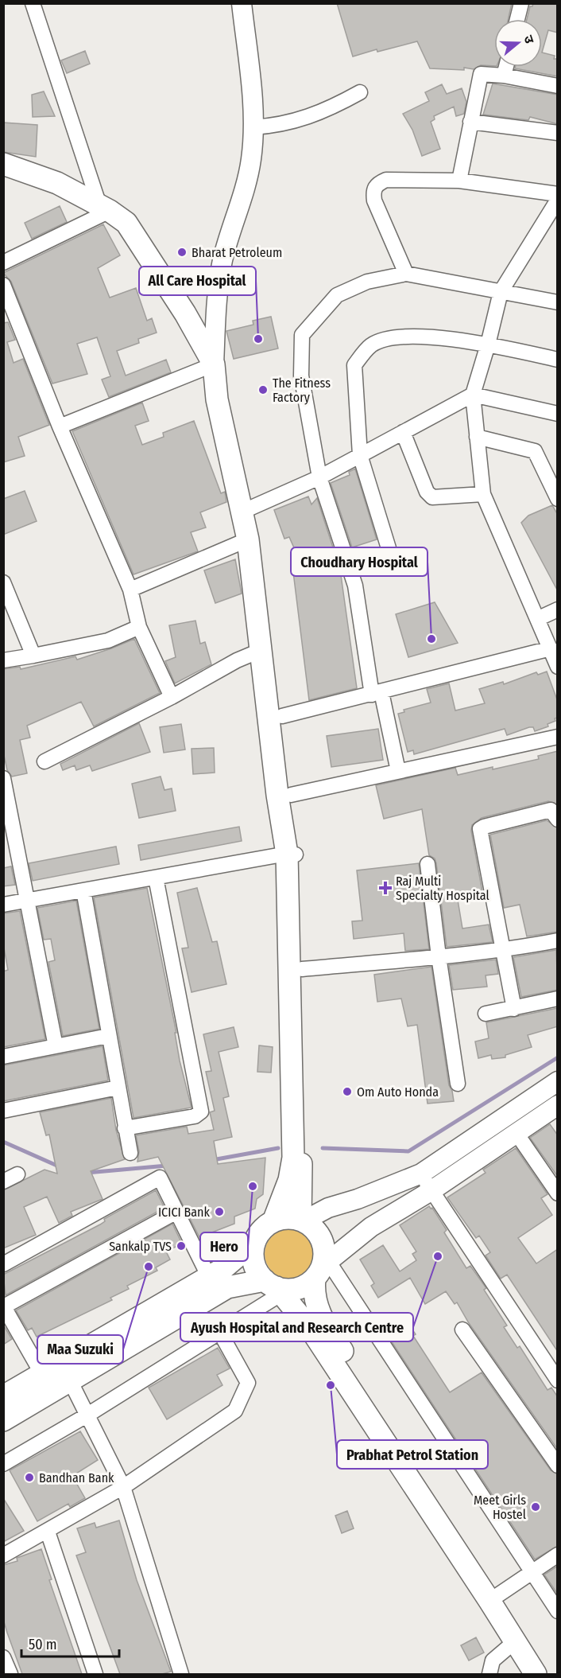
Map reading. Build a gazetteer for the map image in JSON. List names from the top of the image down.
{
  "places": {
    "other": [
      "Bharat Petroleum",
      "All Care Hospital",
      "The Fitness Factory",
      "Choudhary Hospital",
      "Om Auto Honda",
      "Hero",
      "ICICI Bank",
      "Sankalp TVS",
      "Ayush Hospital and Research Centre",
      "Maa Suzuki",
      "Prabhat Petrol Station",
      "Bandhan Bank",
      "Meet Girls Hostel"
    ],
    "health": ["Raj Multi Specialty Hospital"]
  },
  "scale_bar": "50 m",
  "north": "right"
}
